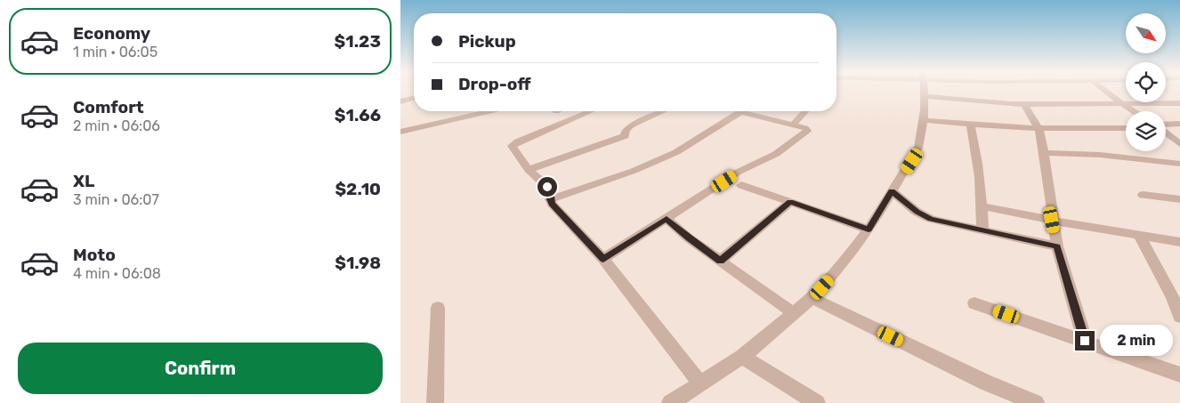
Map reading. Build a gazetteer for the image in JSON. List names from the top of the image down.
{
  "north": "bottom right",
  "page": {
    "list": [
      {
        "name": "Economy",
        "note": "1 min · 06:05",
        "value": "$1.23"
      },
      {
        "name": "Comfort",
        "note": "2 min · 06:06",
        "value": "$1.66"
      },
      {
        "name": "XL",
        "note": "3 min · 06:07",
        "value": "$2.10"
      },
      {
        "name": "Moto",
        "note": "4 min · 06:08",
        "value": "$1.98"
      }
    ],
    "banner": ["Pickup", "Drop-off"],
    "bubble": "2 min",
    "buttons": "Confirm"
  }
}
